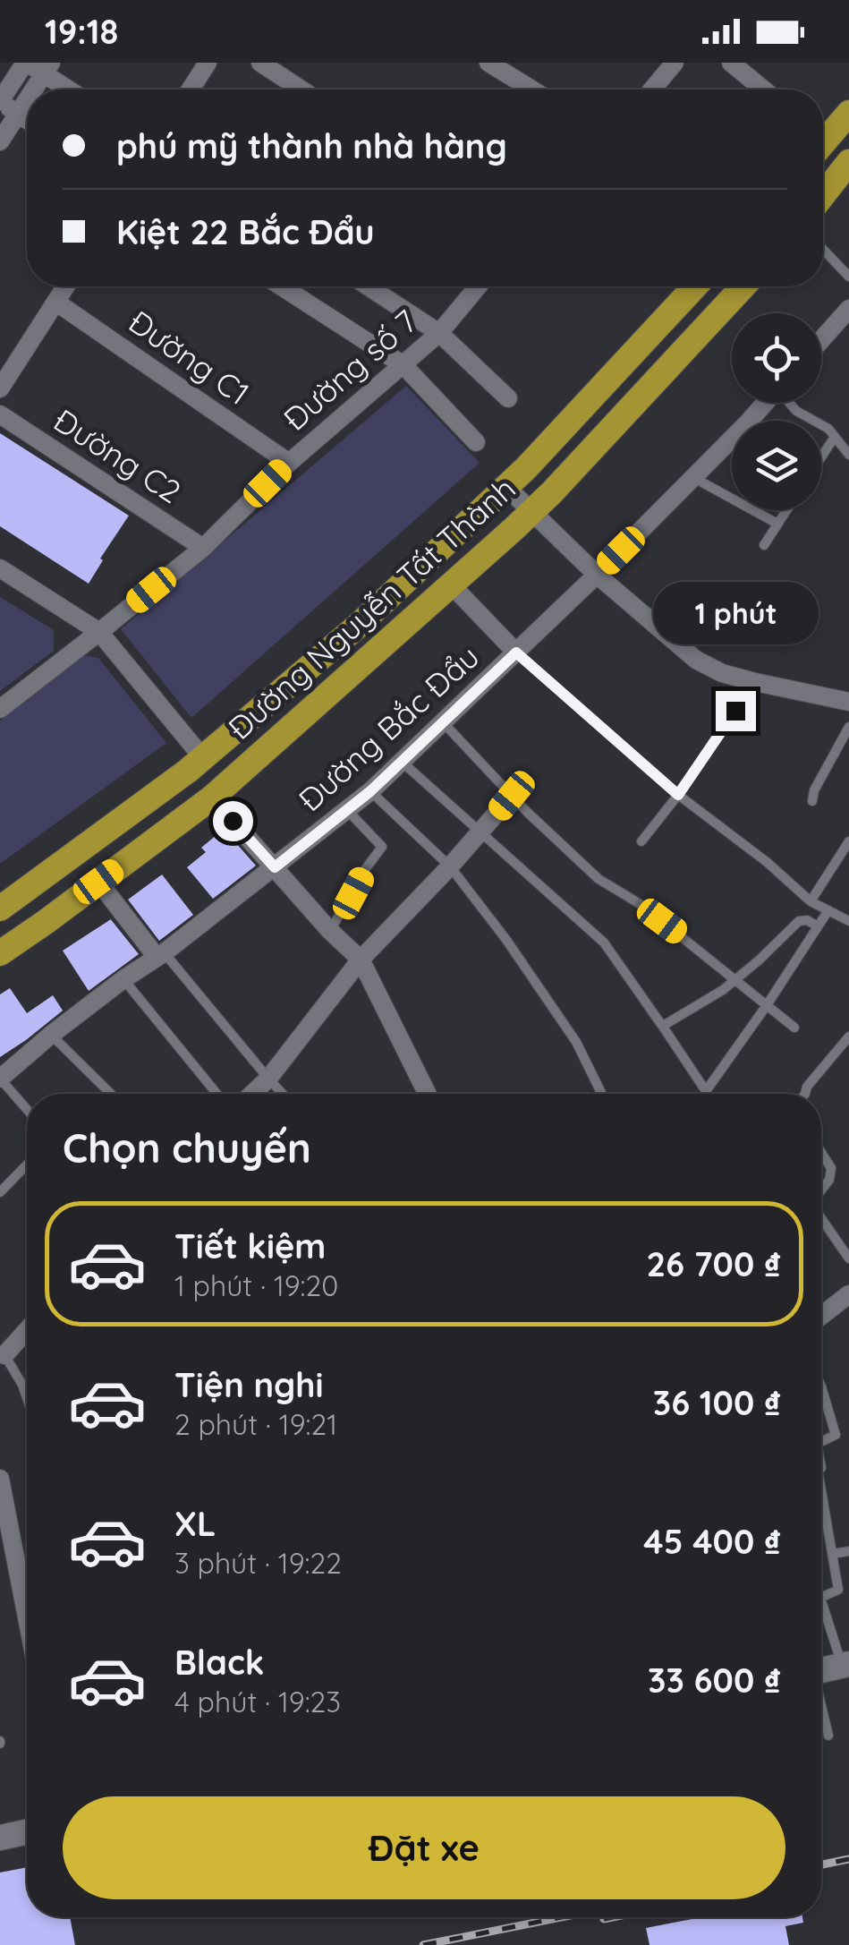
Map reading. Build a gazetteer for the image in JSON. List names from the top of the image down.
{
  "streets": {
    "main road": ["Đường Nguyễn Tất Thành"],
    "street": [
      "Đường C1",
      "Đường số 7",
      "Đường C2",
      "Đường Bắc Đẩu"
    ]
  },
  "crossings": [
    ["Đường C1", "Đường số 7"],
    ["Đường số 7", "Đường C2"]
  ],
  "page": {
    "status": "19:18",
    "banner": ["phú mỹ thành nhà hàng", "Kiệt 22 Bắc Đẩu"],
    "bubble": "1 phút",
    "heading": "Chọn chuyến",
    "list": [
      {
        "name": "Tiết kiệm",
        "note": "1 phút · 19:20",
        "value": "26 700 ₫"
      },
      {
        "name": "Tiện nghi",
        "note": "2 phút · 19:21",
        "value": "36 100 ₫"
      },
      {
        "name": "XL",
        "note": "3 phút · 19:22",
        "value": "45 400 ₫"
      },
      {
        "name": "Black",
        "note": "4 phút · 19:23",
        "value": "33 600 ₫"
      }
    ],
    "buttons": "Đặt xe"
  }
}
